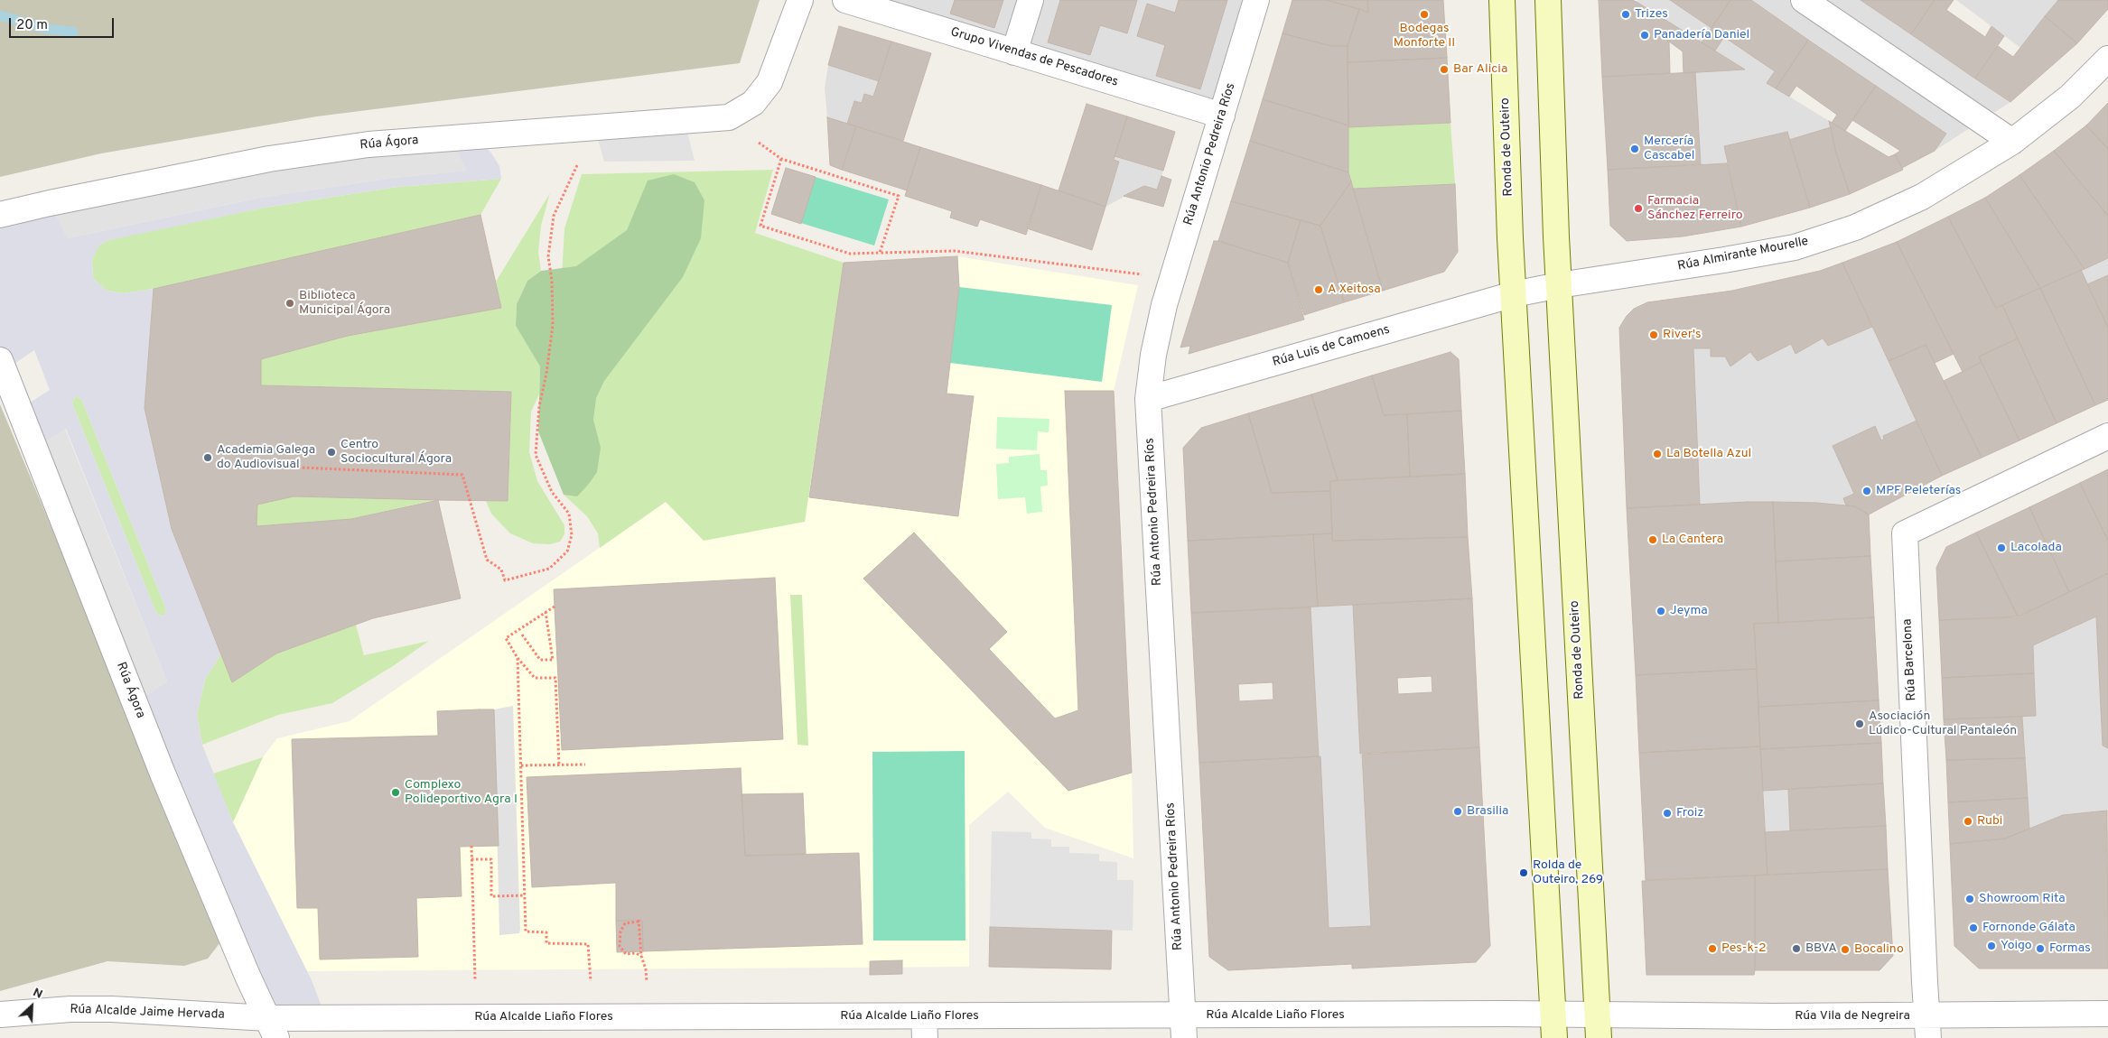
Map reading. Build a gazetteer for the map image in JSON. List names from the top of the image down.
{
  "streets": {
    "main road": ["Ronda de Outeiro"],
    "street": [
      "Grupo Vivendas de Pescadores",
      "Rúa Ágora",
      "Rúa Antonio Pedreira Ríos",
      "Rúa Almirante Mourelle",
      "Rúa Luis de Camoens",
      "Rúa Barcelona",
      "Rúa Alcalde Jaime Hervada",
      "Rúa Alcalde Liaño Flores",
      "Rúa Vila de Negreira"
    ]
  },
  "crossings": [
    ["Grupo Vivendas de Pescadores", "Rúa Antonio Pedreira Ríos"],
    ["Rúa Ágora", "Rúa Alcalde Jaime Hervada"],
    ["Rúa Ágora", "Rúa Alcalde Liaño Flores"],
    ["Ronda de Outeiro", "Rúa Almirante Mourelle"],
    ["Ronda de Outeiro", "Rúa Luis de Camoens"],
    ["Ronda de Outeiro", "Rúa Alcalde Liaño Flores"],
    ["Ronda de Outeiro", "Rúa Vila de Negreira"],
    ["Rúa Antonio Pedreira Ríos", "Rúa Luis de Camoens"],
    ["Rúa Antonio Pedreira Ríos", "Rúa Alcalde Liaño Flores"],
    ["Rúa Barcelona", "Rúa Vila de Negreira"],
    ["Rúa Alcalde Jaime Hervada", "Rúa Alcalde Liaño Flores"]
  ],
  "places": [
    "Bodegas Monforte II",
    "Trizes",
    "Panadería Daniel",
    "Bar Alicia",
    "Mercería Cascabel",
    "Farmacia Sánchez Ferreiro",
    "A Xeitosa",
    "Biblioteca Municipal Ágora",
    "River's",
    "Centro Sociocultural Ágora",
    "La Botella Azul",
    "Academia Galega do Audiovisual",
    "MPF Peleterías",
    "La Cantera",
    "Lacolada",
    "Jeyma",
    "Asociación Lúdico-Cultural Pantaleón",
    "Complexo Polideportivo Agra I",
    "Brasilia",
    "Froiz",
    "Rubi",
    "Rolda de Outeiro, 269",
    "Showroom Rita",
    "Fornonde Gálata",
    "Yoigo",
    "Pes-k-2",
    "BBVA",
    "Formas",
    "Bocalino"
  ],
  "scale_bar": "20 m",
  "north": "top right"
}
